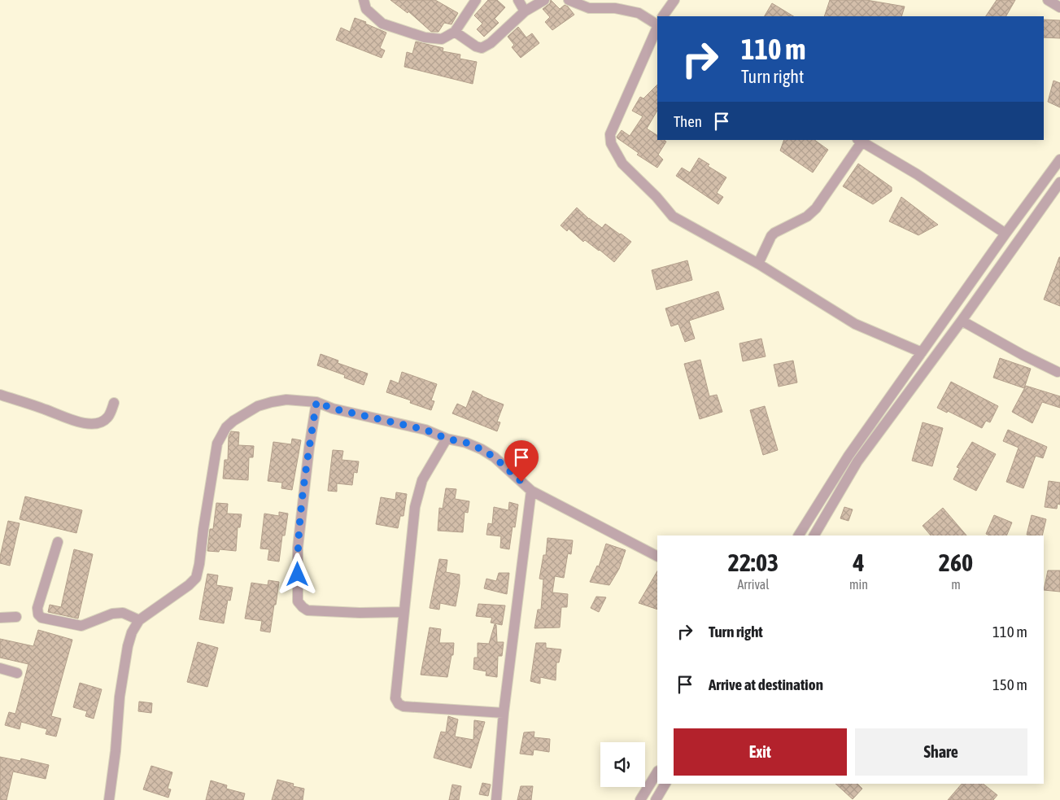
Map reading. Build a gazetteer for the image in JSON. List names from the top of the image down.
{
  "page": {
    "turn": ["110 m", "Turn right"],
    "then": "Then",
    "eta": [
      "22:03",
      "Arrival",
      "4",
      "min",
      "260",
      "m"
    ],
    "list": [
      {
        "name": "Turn right",
        "value": "110 m"
      },
      {
        "name": "Arrive at destination",
        "value": "150 m"
      }
    ],
    "buttons": ["Exit", "Share"]
  }
}
